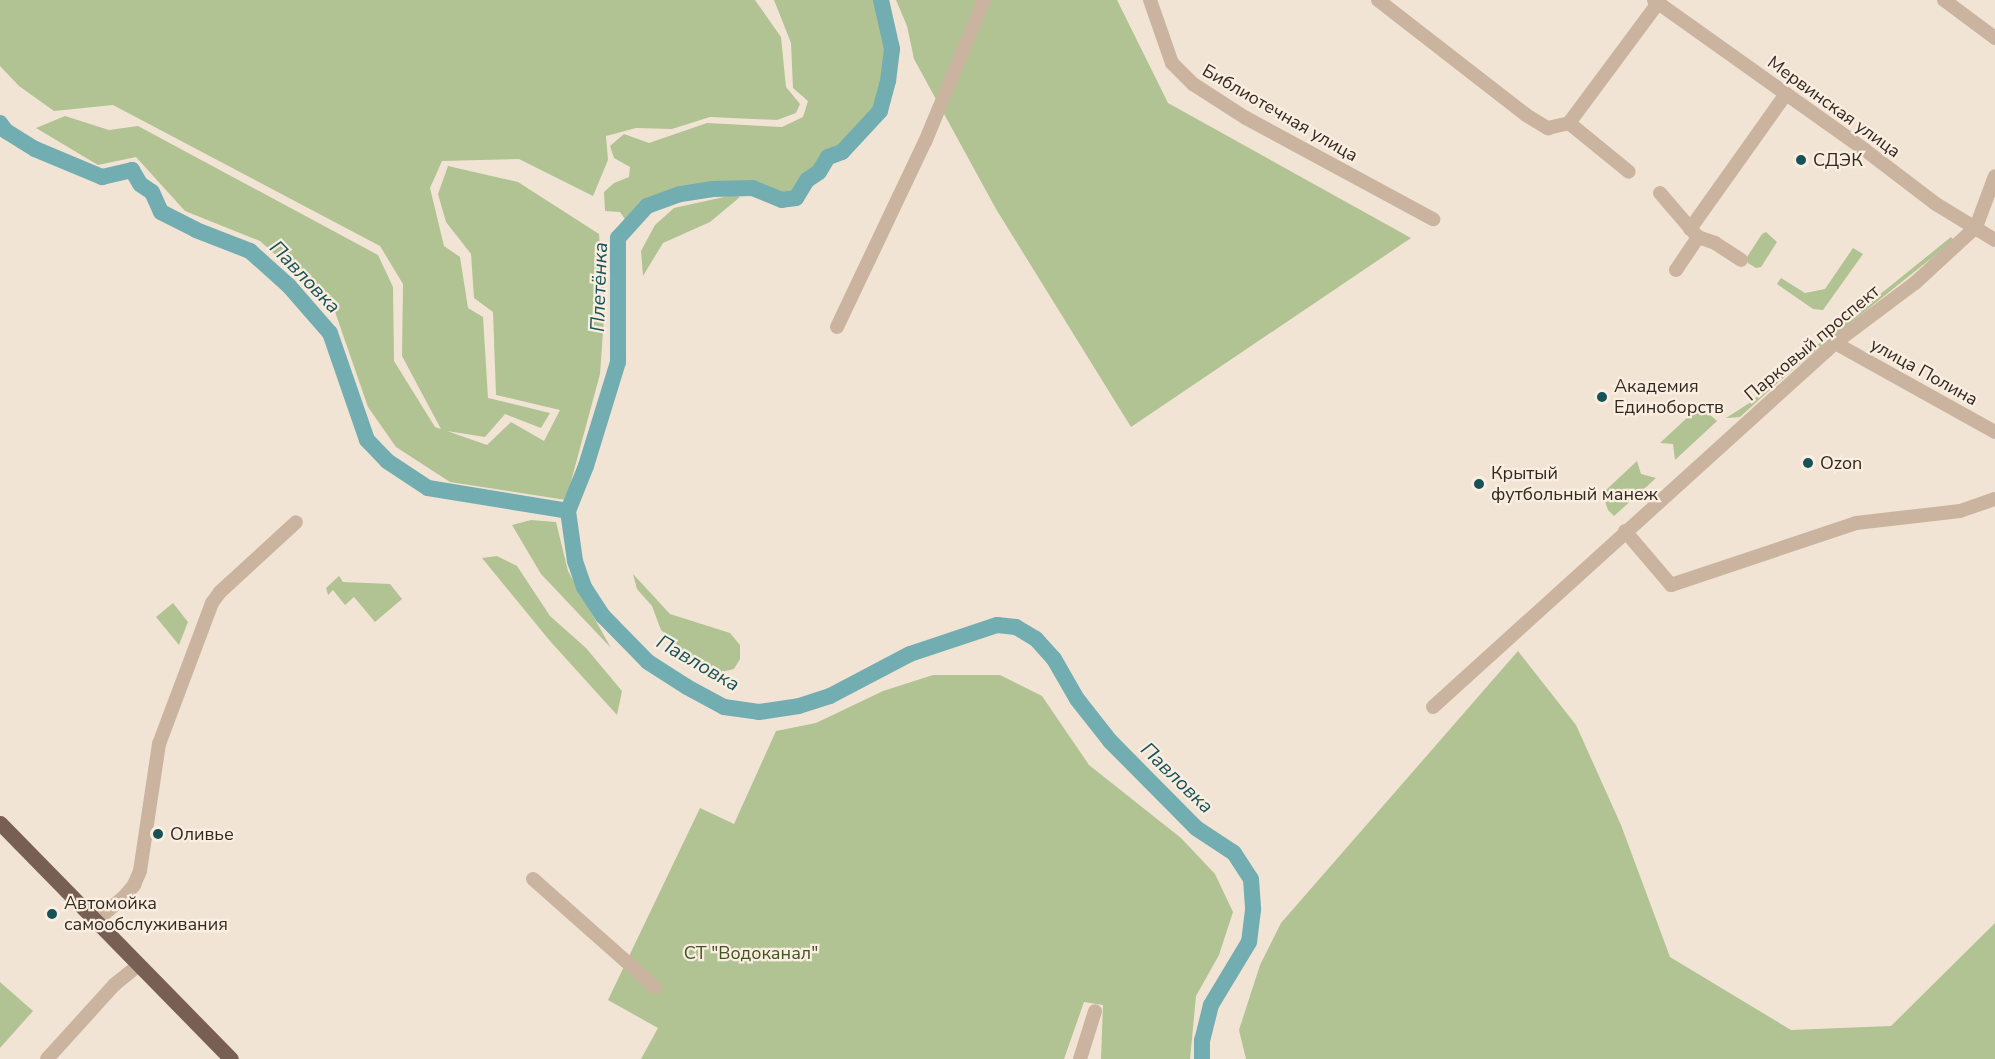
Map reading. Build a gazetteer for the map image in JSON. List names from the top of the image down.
{
  "streets": {
    "street": [
      "Мервинская улица",
      "Библиотечная улица",
      "Парковый проспект",
      "улица Полина"
    ]
  },
  "crossings": [
    ["Мервинская улица", "Парковый проспект"],
    ["Парковый проспект", "улица Полина"]
  ],
  "water": ["Павловка", "Плетёнка"],
  "parks": ["СТ \"Водоканал\""],
  "places": [
    "СДЭК",
    "Академия Единоборств",
    "Ozon",
    "Крытый футбольный манеж",
    "Оливье",
    "Автомойка самообслуживания"
  ]
}
